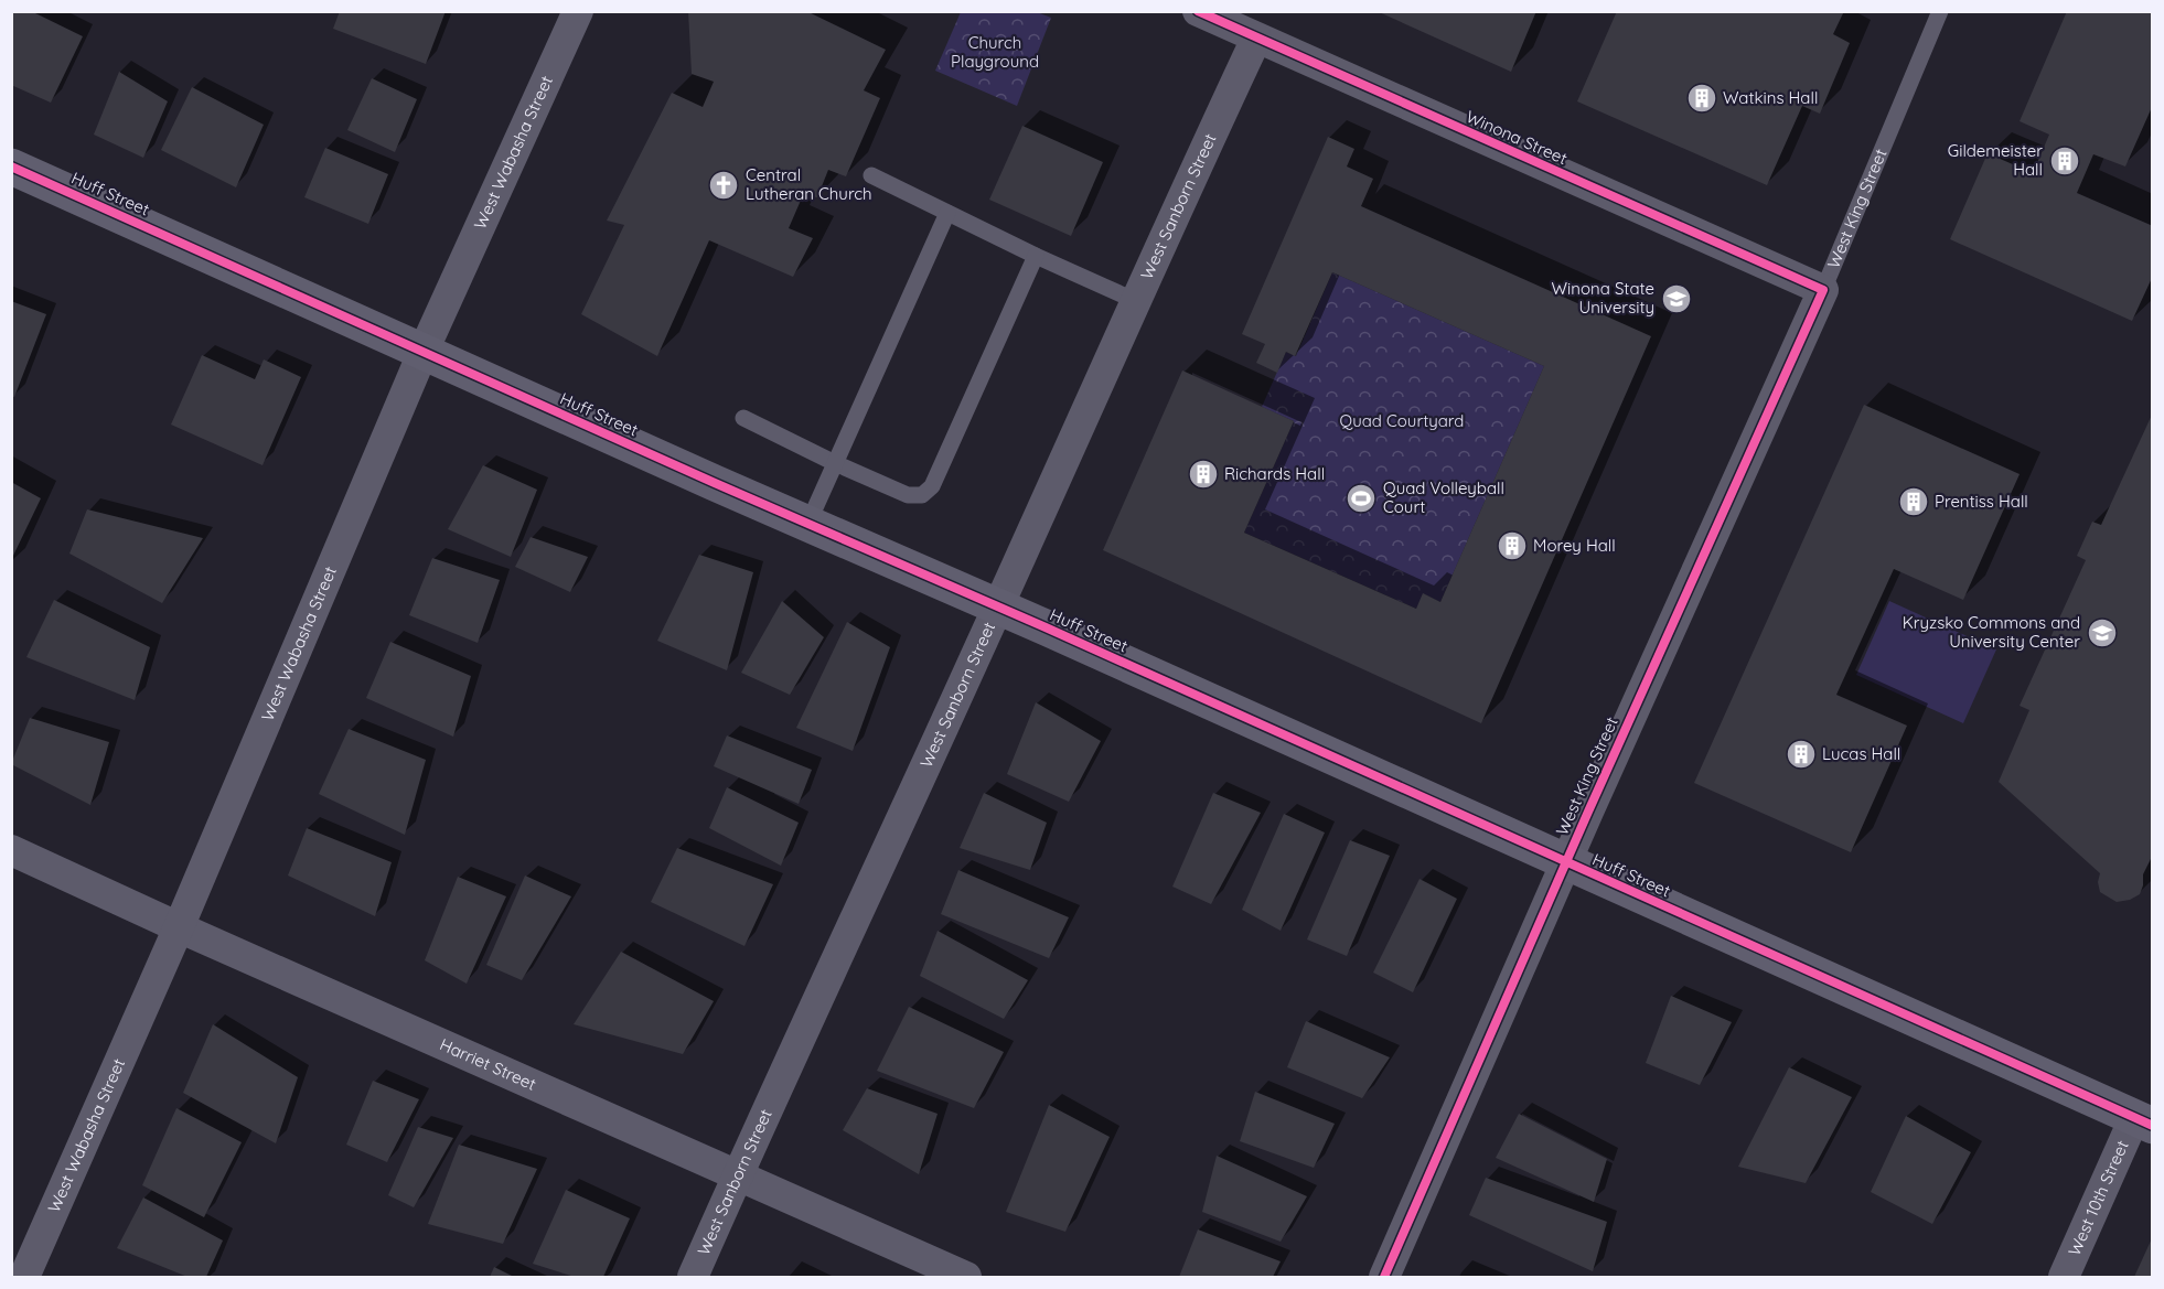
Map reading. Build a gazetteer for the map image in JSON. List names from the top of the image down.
{
  "streets": {
    "main road": ["Huff Street"],
    "street": [
      "Winona Street",
      "West Wabasha Street",
      "West Sanborn Street",
      "West King Street",
      "Harriet Street",
      "West 10th Street"
    ]
  },
  "crossings": [
    ["Winona Street", "West Sanborn Street"],
    ["Winona Street", "West King Street"],
    ["West Wabasha Street", "Huff Street"],
    ["West Wabasha Street", "Harriet Street"],
    ["Huff Street", "West Sanborn Street"],
    ["Huff Street", "West King Street"],
    ["Huff Street", "West 10th Street"],
    ["West Sanborn Street", "Harriet Street"]
  ],
  "parks": ["Church Playground", "Quad Courtyard"],
  "places": {
    "building": [
      "Watkins Hall",
      "Gildemeister Hall",
      "Richards Hall",
      "Prentiss Hall",
      "Morey Hall",
      "Lucas Hall"
    ],
    "church": ["Central Lutheran Church"],
    "school or university": ["Winona State University", "Kryzsko Commons and University Center"],
    "sports": ["Quad Volleyball Court"]
  }
}
